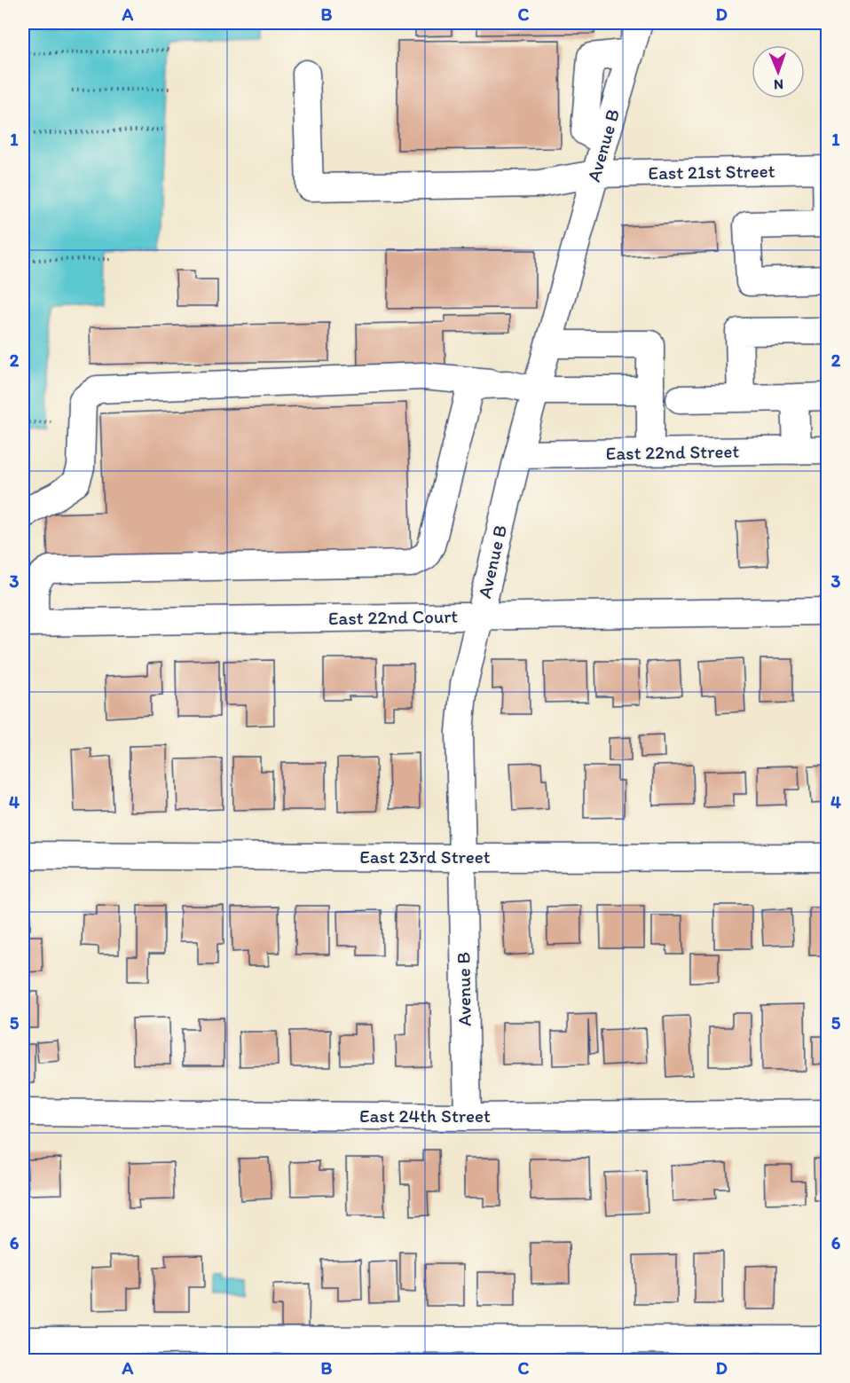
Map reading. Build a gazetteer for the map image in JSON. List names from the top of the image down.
{
  "streets": {
    "street": [
      "Avenue B",
      "East 21st Street",
      "East 22nd Street",
      "East 22nd Court",
      "East 23rd Street",
      "East 24th Street"
    ]
  },
  "crossings": [
    ["Avenue B", "East 21st Street"],
    ["Avenue B", "East 22nd Street"],
    ["Avenue B", "East 22nd Court"],
    ["Avenue B", "East 23rd Street"],
    ["Avenue B", "East 24th Street"]
  ],
  "north": "bottom",
  "grid": {
    "columns": [
      "A",
      "B",
      "C",
      "D"
    ],
    "rows": [
      "1",
      "2",
      "3",
      "4",
      "5",
      "6"
    ]
  }
}
